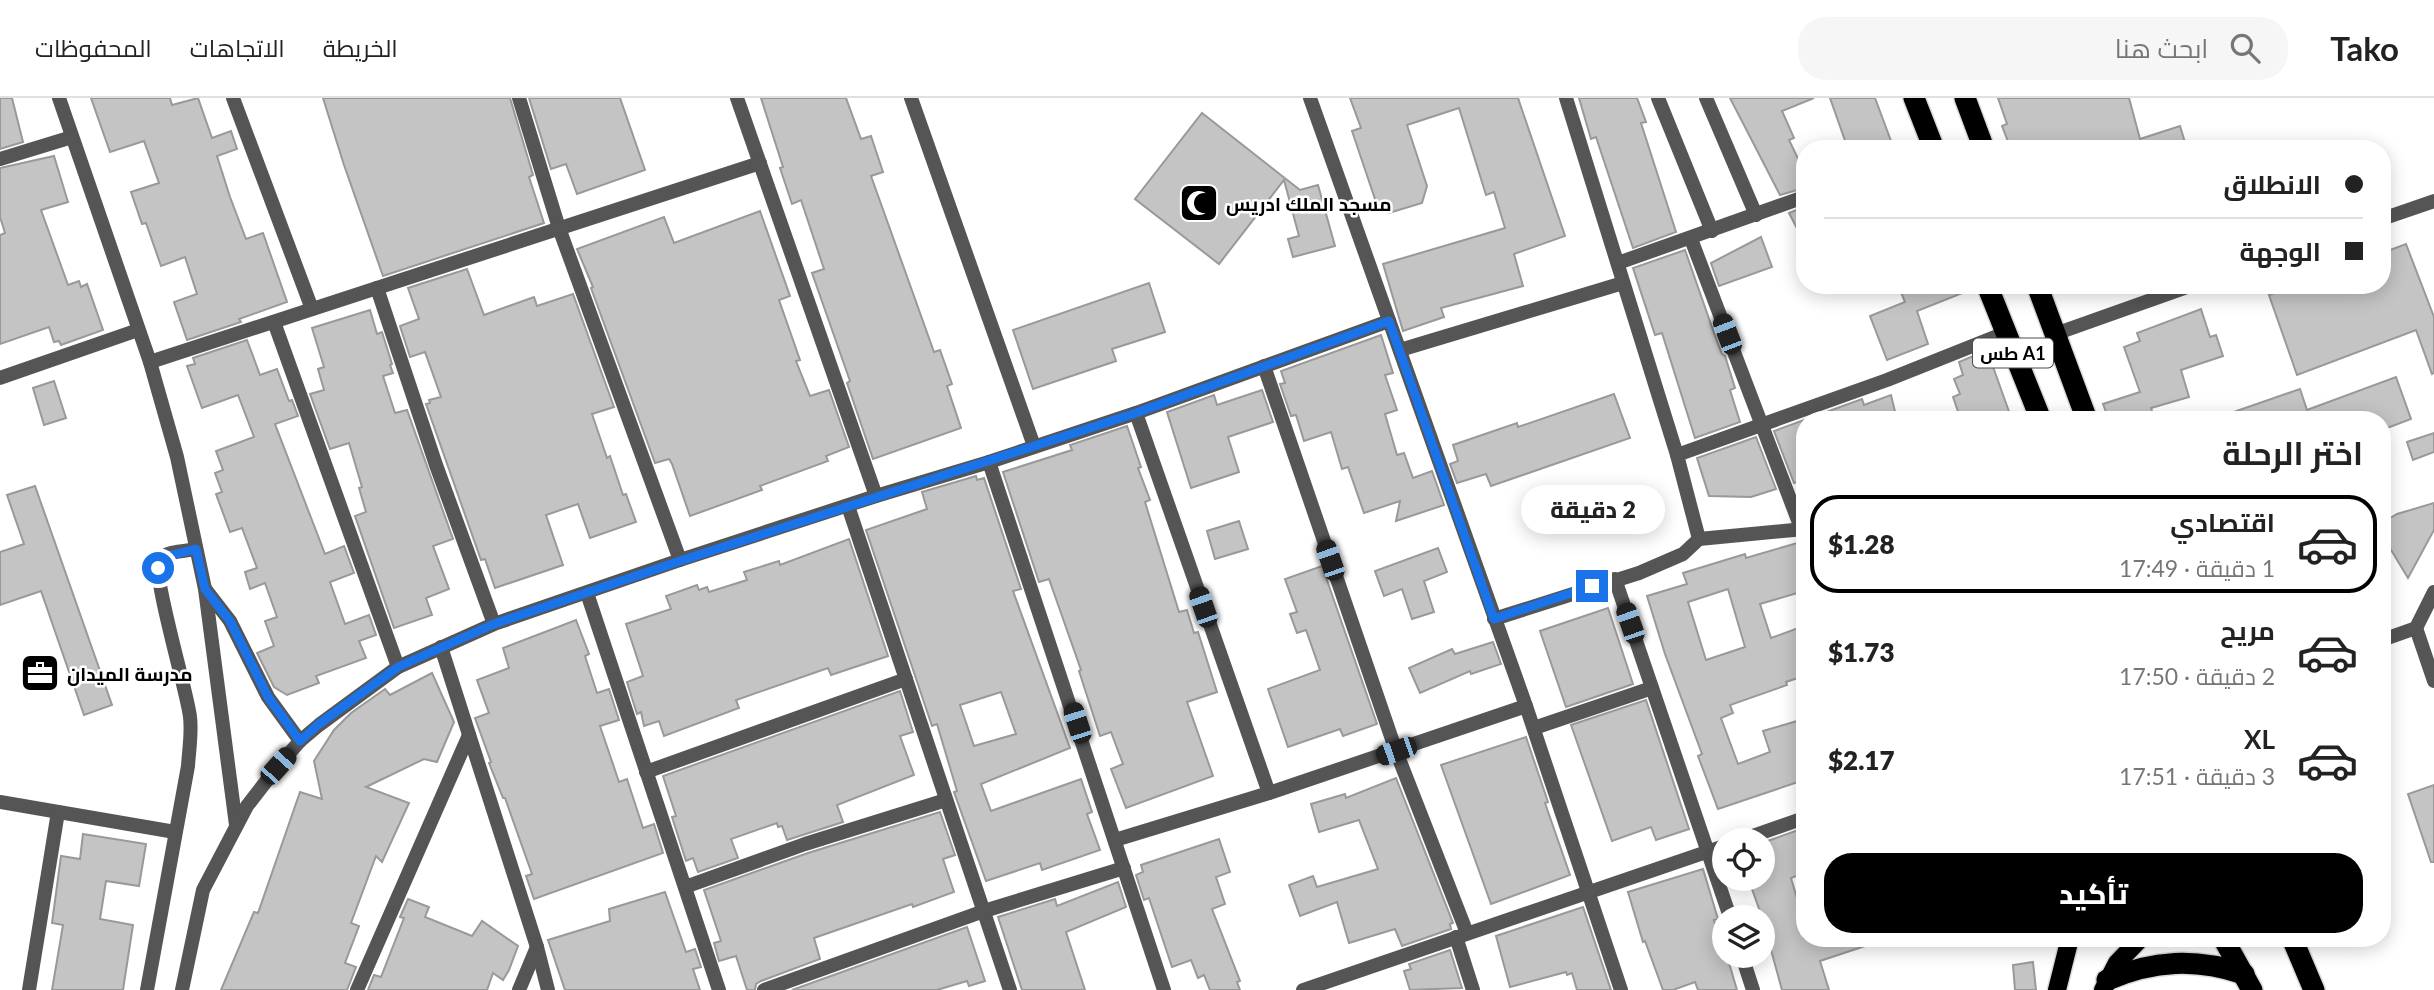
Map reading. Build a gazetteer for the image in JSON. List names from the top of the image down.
{
  "streets": {
    "highway": ["طس A1"]
  },
  "places": {
    "mosque": ["مسجد الملك ادريس"],
    "office": ["مدرسة الميدان"]
  },
  "page": {
    "header": "Tako",
    "search": "ابحث هنا",
    "nav": ["الخريطة", "الاتجاهات", "المحفوظات"],
    "banner": ["الانطلاق", "الوجهة"],
    "heading": "اختر الرحلة",
    "bubble": "2 دقيقة",
    "list": [
      {
        "name": "اقتصادي",
        "note": "1 دقيقة · 17:49",
        "value": "$1.28"
      },
      {
        "name": "مريح",
        "note": "2 دقيقة · 17:50",
        "value": "$1.73"
      },
      {
        "name": "XL",
        "note": "3 دقيقة · 17:51",
        "value": "$2.17"
      }
    ],
    "buttons": "تأكيد"
  }
}
